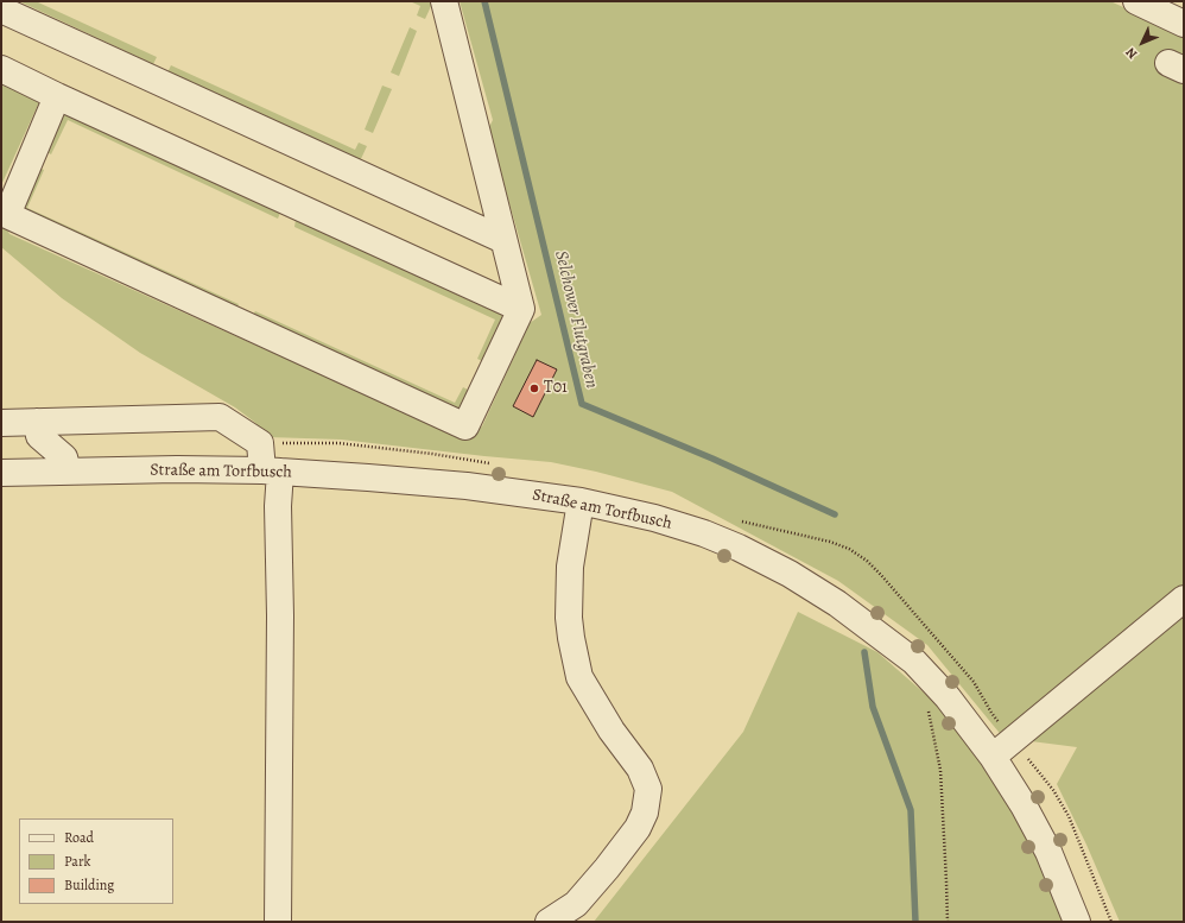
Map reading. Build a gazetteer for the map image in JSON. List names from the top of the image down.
{
  "streets": {
    "street": ["Straße am Torfbusch"]
  },
  "water": ["Selchower Flutgraben"],
  "places": ["T01"],
  "legend": ["Road", "Park", "Building"],
  "north": "bottom left"
}
